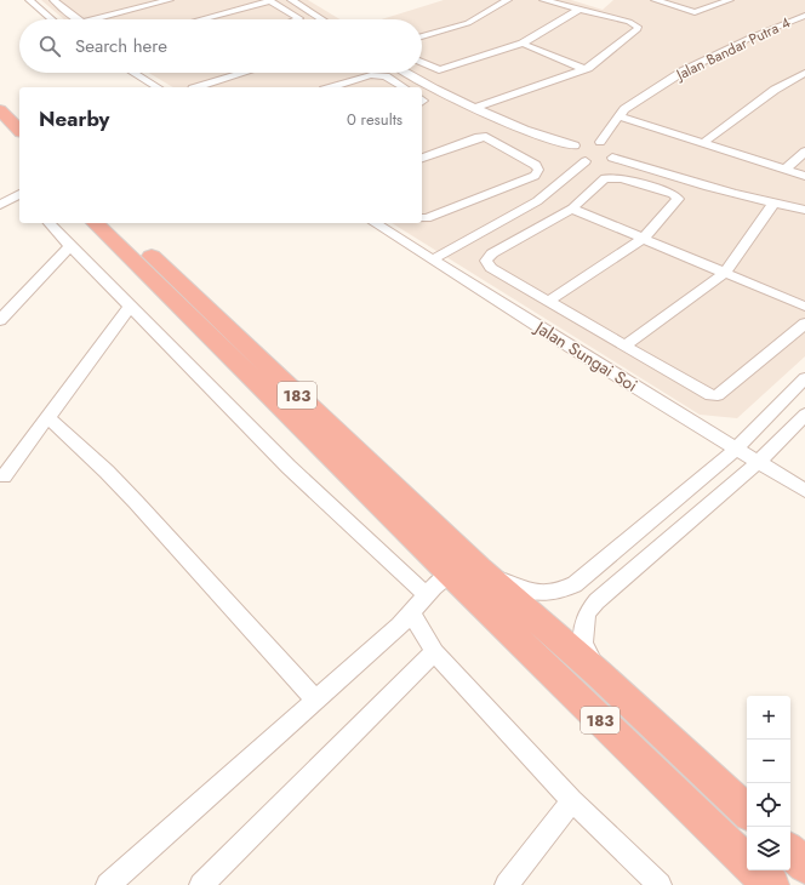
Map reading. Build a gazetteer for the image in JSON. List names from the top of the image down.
{
  "streets": {
    "highway": ["183"],
    "street": ["Jalan Bandar Putra 4", "Jalan Sungai Soi"]
  },
  "page": {
    "search": "Search here",
    "heading": ["Nearby", "0 results"],
    "map_buttons": ["+", "−"]
  }
}
